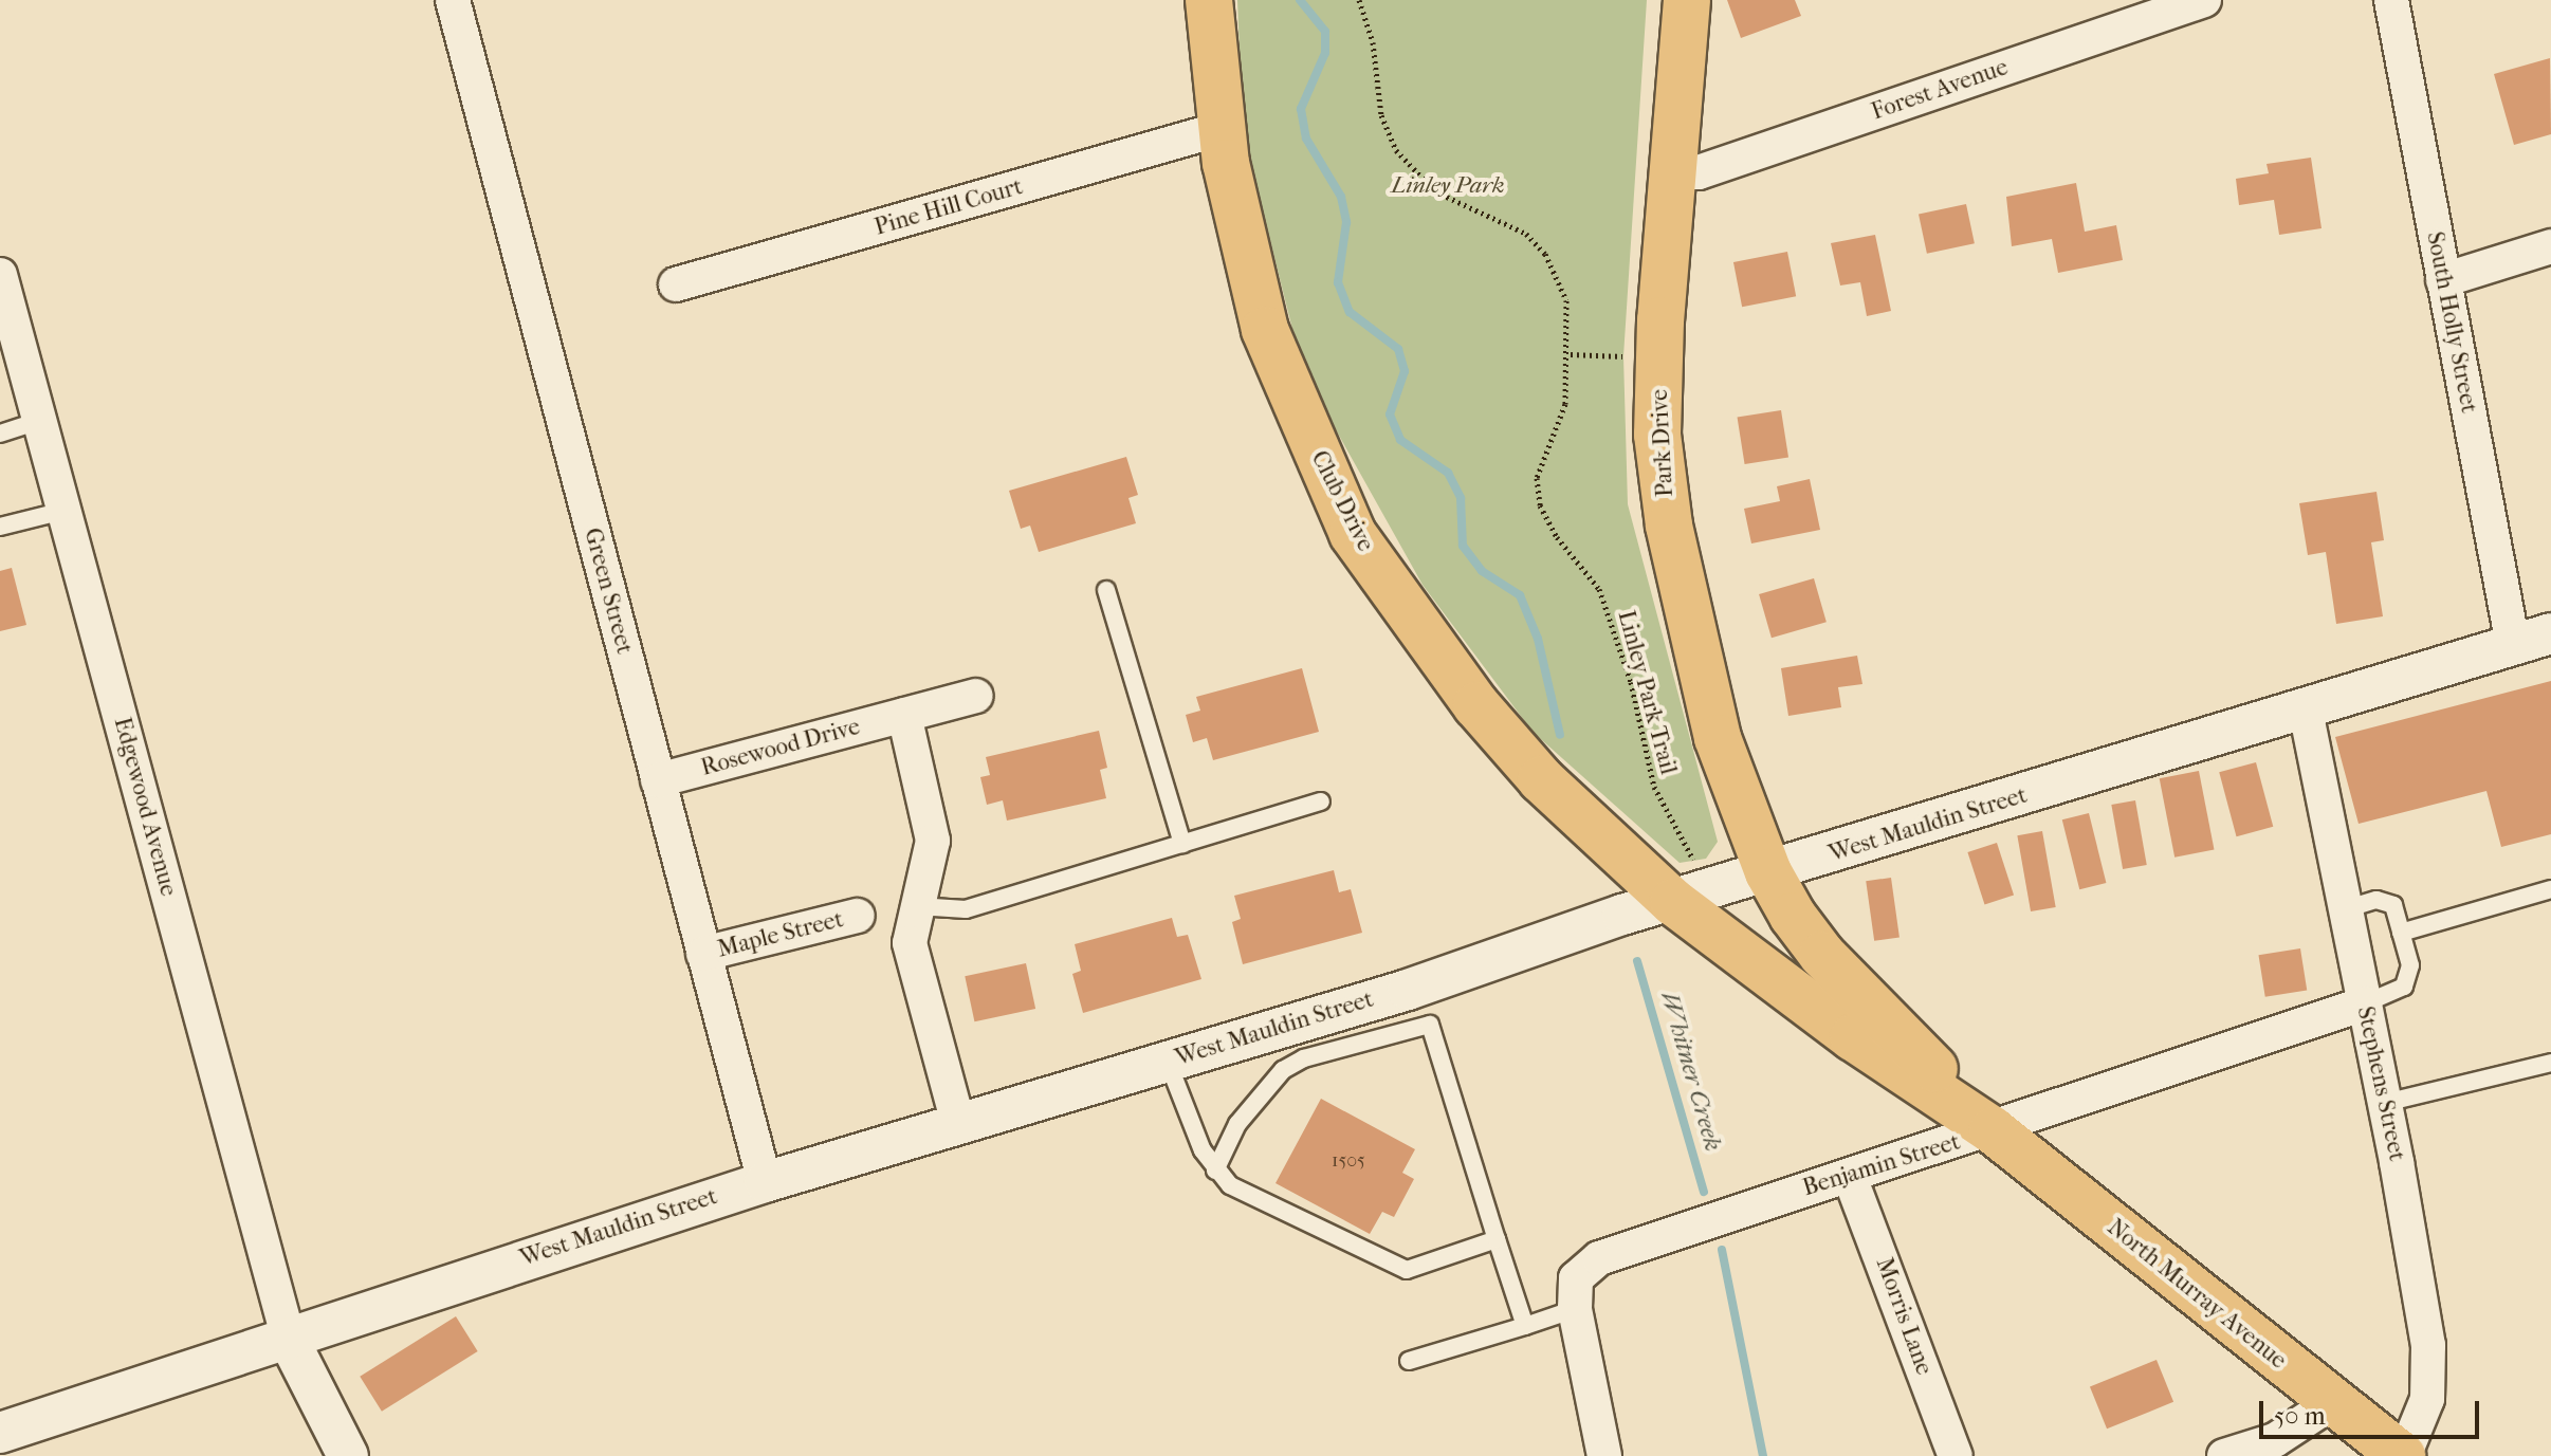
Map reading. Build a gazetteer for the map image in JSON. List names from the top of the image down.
{
  "streets": {
    "main road": ["Park Drive", "Club Drive", "North Murray Avenue"],
    "street": [
      "Forest Avenue",
      "Pine Hill Court",
      "South Holly Street",
      "Green Street",
      "Rosewood Drive",
      "Edgewood Avenue",
      "West Mauldin Street",
      "Maple Street",
      "Stephens Street",
      "Benjamin Street",
      "Morris Lane"
    ],
    "path": ["Linley Park Trail"]
  },
  "crossings": [
    ["Forest Avenue", "Park Drive"],
    ["Pine Hill Court", "Club Drive"],
    ["South Holly Street", "West Mauldin Street"],
    ["Park Drive", "West Mauldin Street"],
    ["Park Drive", "North Murray Avenue"],
    ["Club Drive", "Linley Park Trail"],
    ["Club Drive", "West Mauldin Street"],
    ["Club Drive", "North Murray Avenue"],
    ["Green Street", "Rosewood Drive"],
    ["Green Street", "West Mauldin Street"],
    ["Green Street", "Maple Street"],
    ["Linley Park Trail", "West Mauldin Street"],
    ["Linley Park Trail", "North Murray Avenue"],
    ["Edgewood Avenue", "West Mauldin Street"],
    ["West Mauldin Street", "Stephens Street"],
    ["West Mauldin Street", "North Murray Avenue"],
    ["Stephens Street", "Benjamin Street"],
    ["Stephens Street", "North Murray Avenue"],
    ["Benjamin Street", "North Murray Avenue"],
    ["Benjamin Street", "Morris Lane"]
  ],
  "water": ["Whitner Creek"],
  "parks": ["Linley Park"],
  "house_numbers": ["1505"],
  "scale_bar": "50 m"
}
